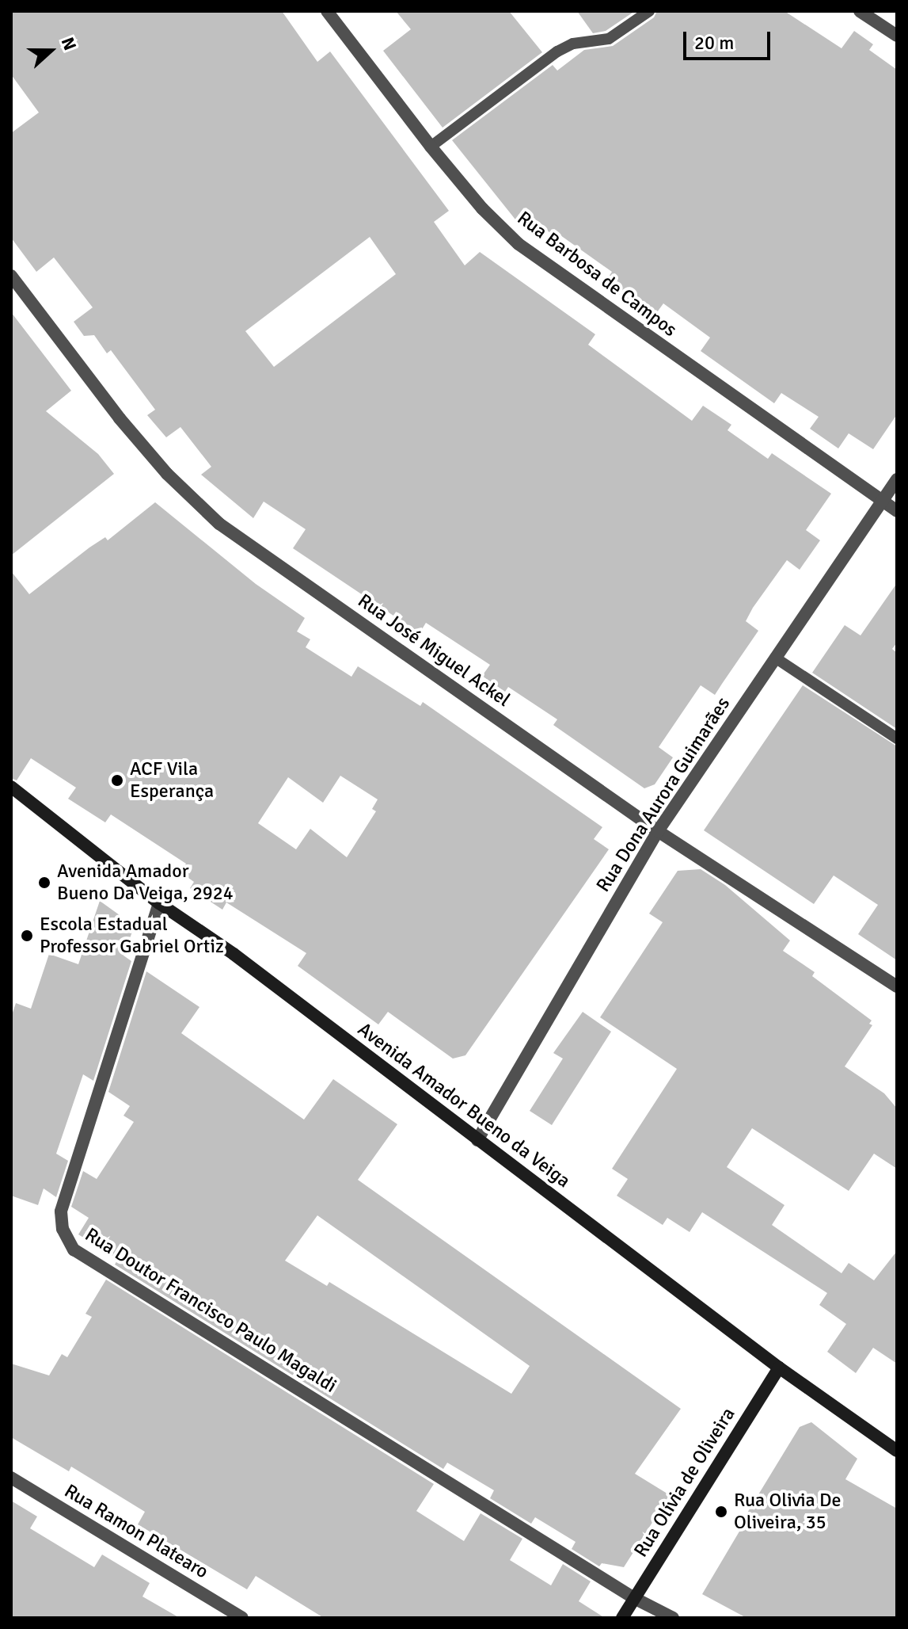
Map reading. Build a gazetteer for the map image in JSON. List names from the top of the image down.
{
  "streets": {
    "main road": ["Avenida Amador Bueno da Veiga", "Rua Olívia de Oliveira"],
    "street": [
      "Rua Barbosa de Campos",
      "Rua José Miguel Ackel",
      "Rua Dona Aurora Guimarães",
      "Rua Doutor Francisco Paulo Magaldi",
      "Rua Ramon Platearo"
    ]
  },
  "crossings": [
    ["Rua Barbosa de Campos", "Rua Dona Aurora Guimarães"],
    ["Rua José Miguel Ackel", "Rua Dona Aurora Guimarães"],
    ["Rua Dona Aurora Guimarães", "Avenida Amador Bueno da Veiga"],
    ["Avenida Amador Bueno da Veiga", "Rua Doutor Francisco Paulo Magaldi"],
    ["Avenida Amador Bueno da Veiga", "Rua Olívia de Oliveira"],
    ["Rua Doutor Francisco Paulo Magaldi", "Rua Olívia de Oliveira"]
  ],
  "places": [
    "ACF Vila Esperança",
    "Avenida Amador Bueno Da Veiga, 2924",
    "Escola Estadual Professor Gabriel Ortiz",
    "Rua Olivia De Oliveira, 35"
  ],
  "scale_bar": "20 m",
  "north": "right"
}
